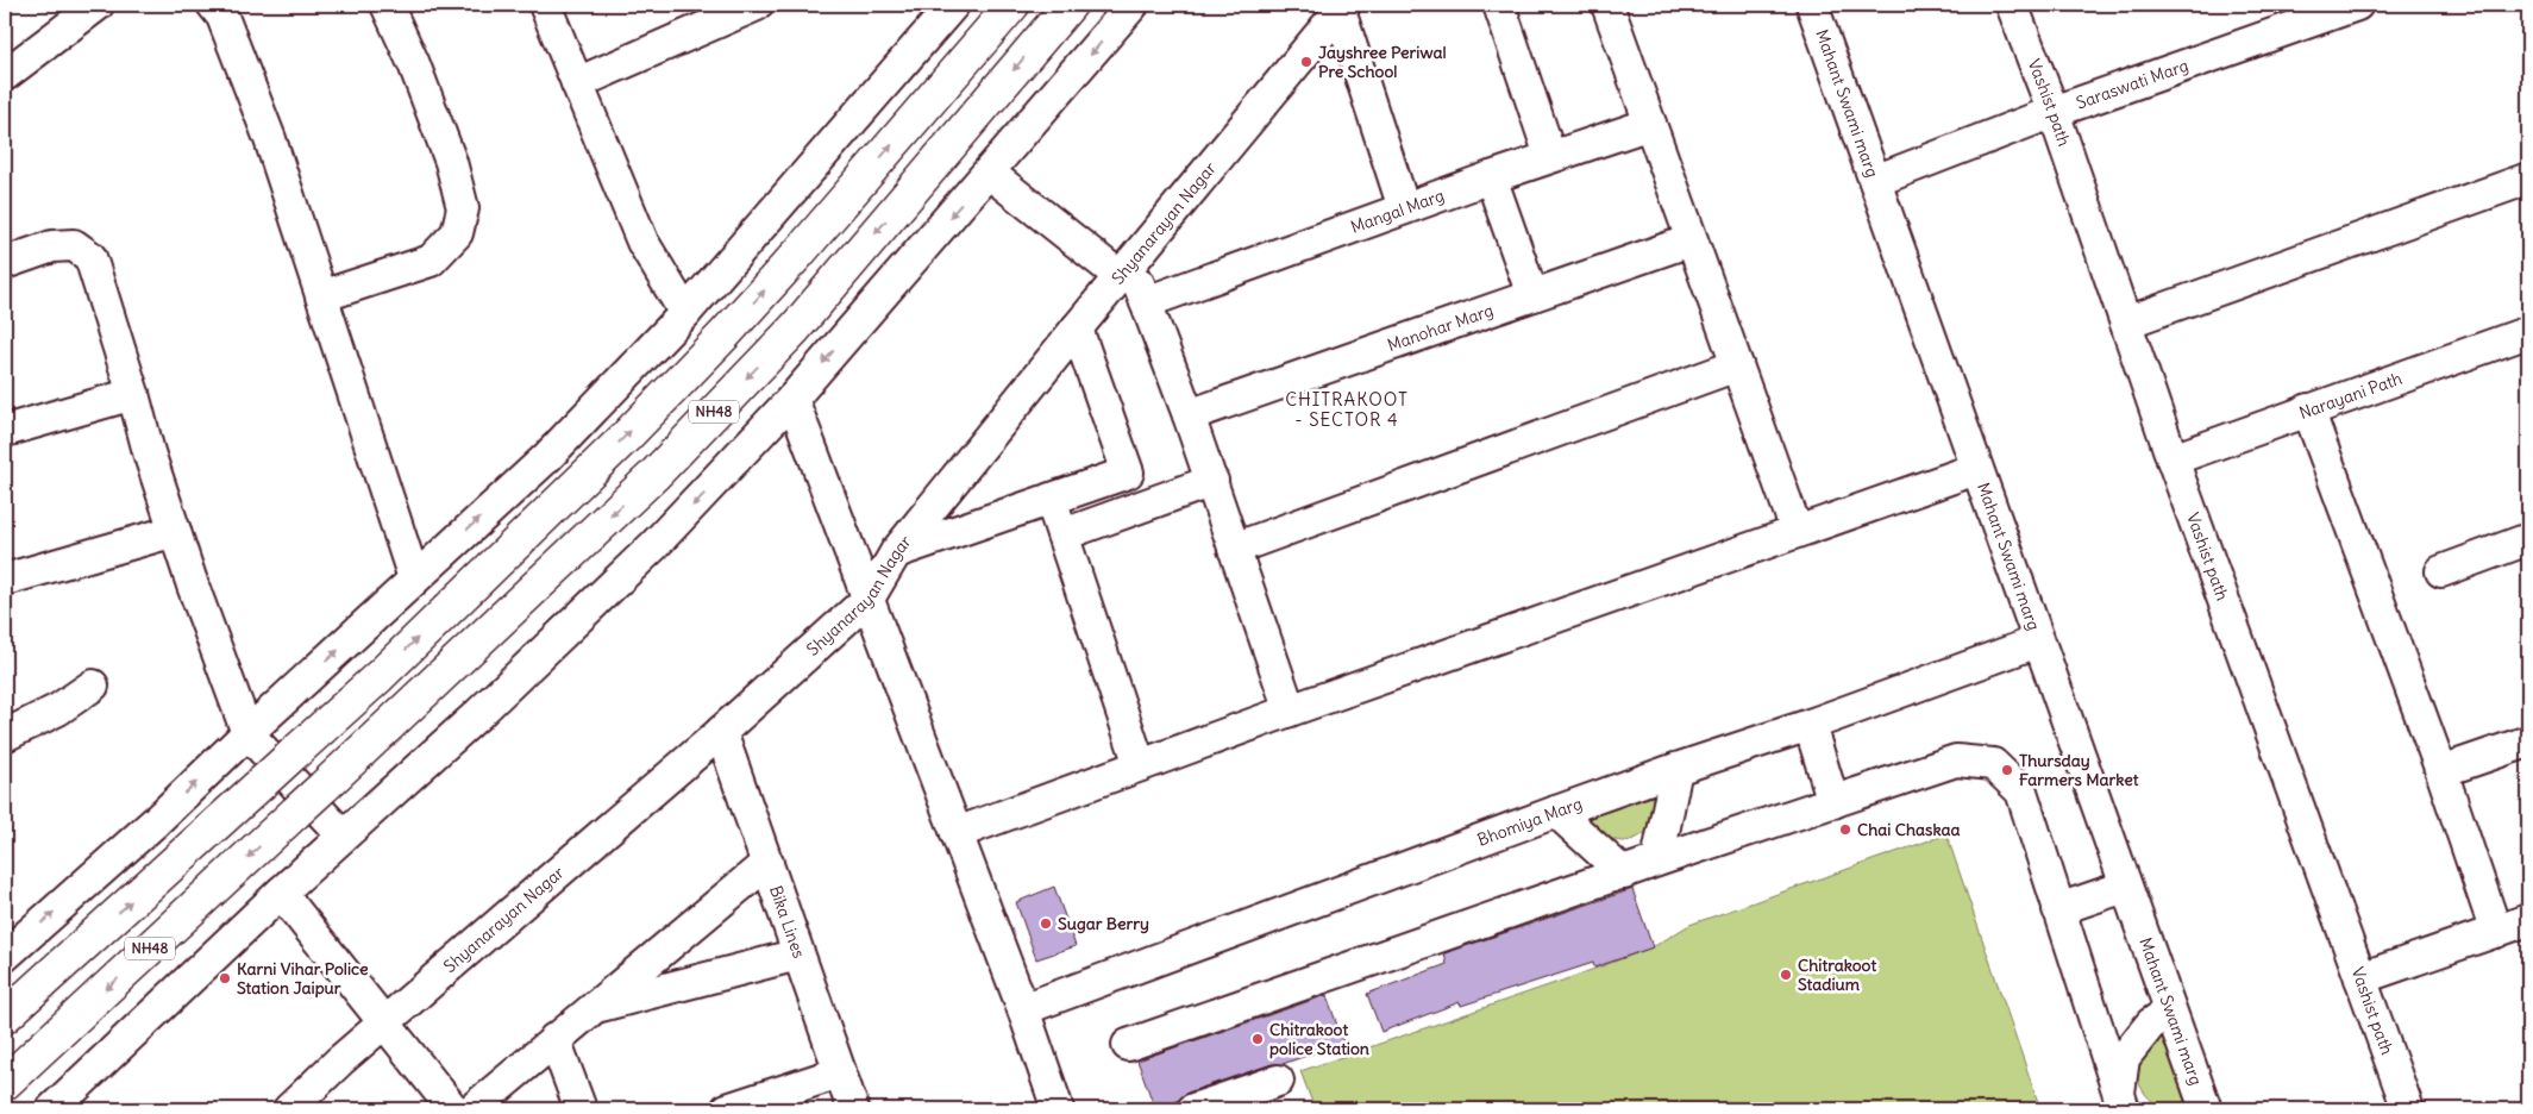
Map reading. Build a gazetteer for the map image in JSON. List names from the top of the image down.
{
  "streets": {
    "highway": ["NH48"],
    "street": [
      "Saraswati Marg",
      "Mahant Swami marg",
      "Vashist path",
      "Mangal Marg",
      "Shyanarayan Nagar",
      "Manohar Marg",
      "Narayani Path",
      "Bhomiya Marg",
      "Bika Lines"
    ]
  },
  "crossings": [
    ["Saraswati Marg", "Mahant Swami marg"],
    ["Saraswati Marg", "Vashist path"],
    ["Mahant Swami marg", "Bhomiya Marg"],
    ["Vashist path", "Narayani Path"],
    ["Shyanarayan Nagar", "Bika Lines"]
  ],
  "districts": ["CHITRAKOOT - SECTOR 4"],
  "places": [
    "Jayshree Periwal Pre School",
    "Thursday Farmers Market",
    "Chai Chaskaa",
    "Sugar Berry",
    "Chitrakoot Stadium",
    "Karni Vihar Police Station Jaipur",
    "Chitrakoot police Station"
  ]
}
